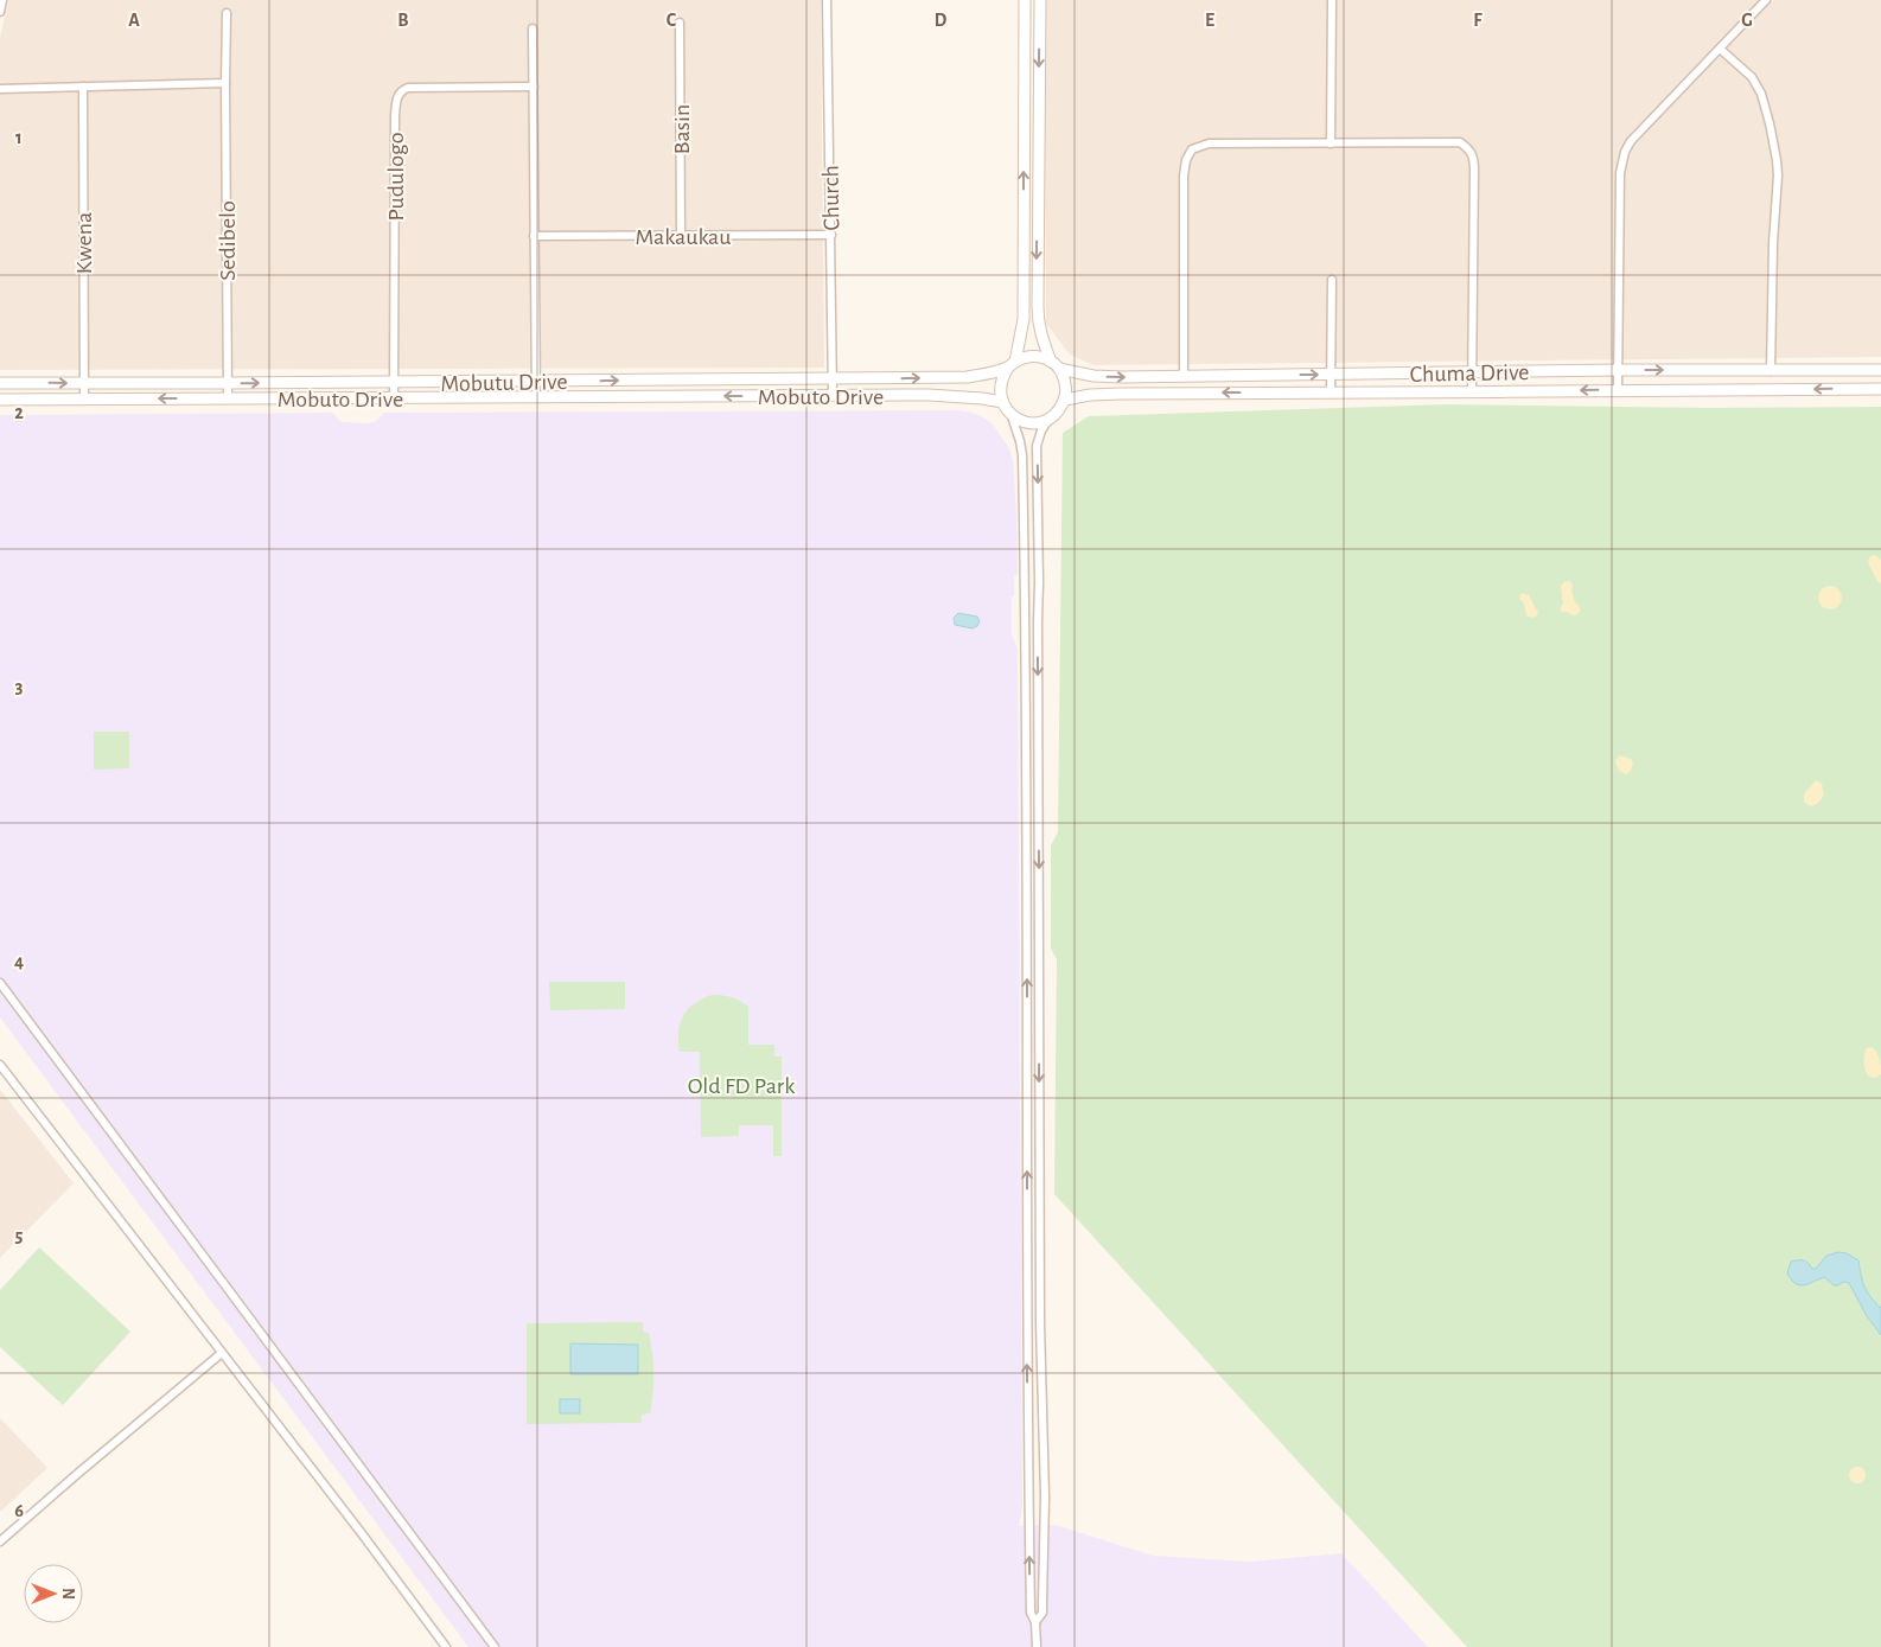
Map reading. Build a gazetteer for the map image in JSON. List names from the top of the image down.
{
  "streets": {
    "main road": ["Chuma Drive", "Mobutu Drive", "Mobuto Drive"],
    "street": [
      "Basin",
      "Pudulogo",
      "Church",
      "Makaukau",
      "Sedibelo",
      "Kwena"
    ]
  },
  "crossings": [
    ["Basin", "Makaukau"],
    ["Pudulogo", "Mobutu Drive"],
    ["Pudulogo", "Mobuto Drive"],
    ["Church", "Makaukau"],
    ["Church", "Mobutu Drive"],
    ["Church", "Mobuto Drive"],
    ["Sedibelo", "Mobutu Drive"],
    ["Sedibelo", "Mobuto Drive"],
    ["Kwena", "Mobutu Drive"],
    ["Kwena", "Mobuto Drive"],
    ["Chuma Drive", "Mobutu Drive"],
    ["Chuma Drive", "Mobuto Drive"],
    ["Mobutu Drive", "Mobuto Drive"]
  ],
  "one_way": ["Mobutu Drive", "Mobuto Drive"],
  "parks": ["Old FD Park"],
  "north": "right",
  "grid": {
    "columns": [
      "A",
      "B",
      "C",
      "D",
      "E",
      "F",
      "G"
    ],
    "rows": [
      "1",
      "2",
      "3",
      "4",
      "5",
      "6"
    ]
  }
}
